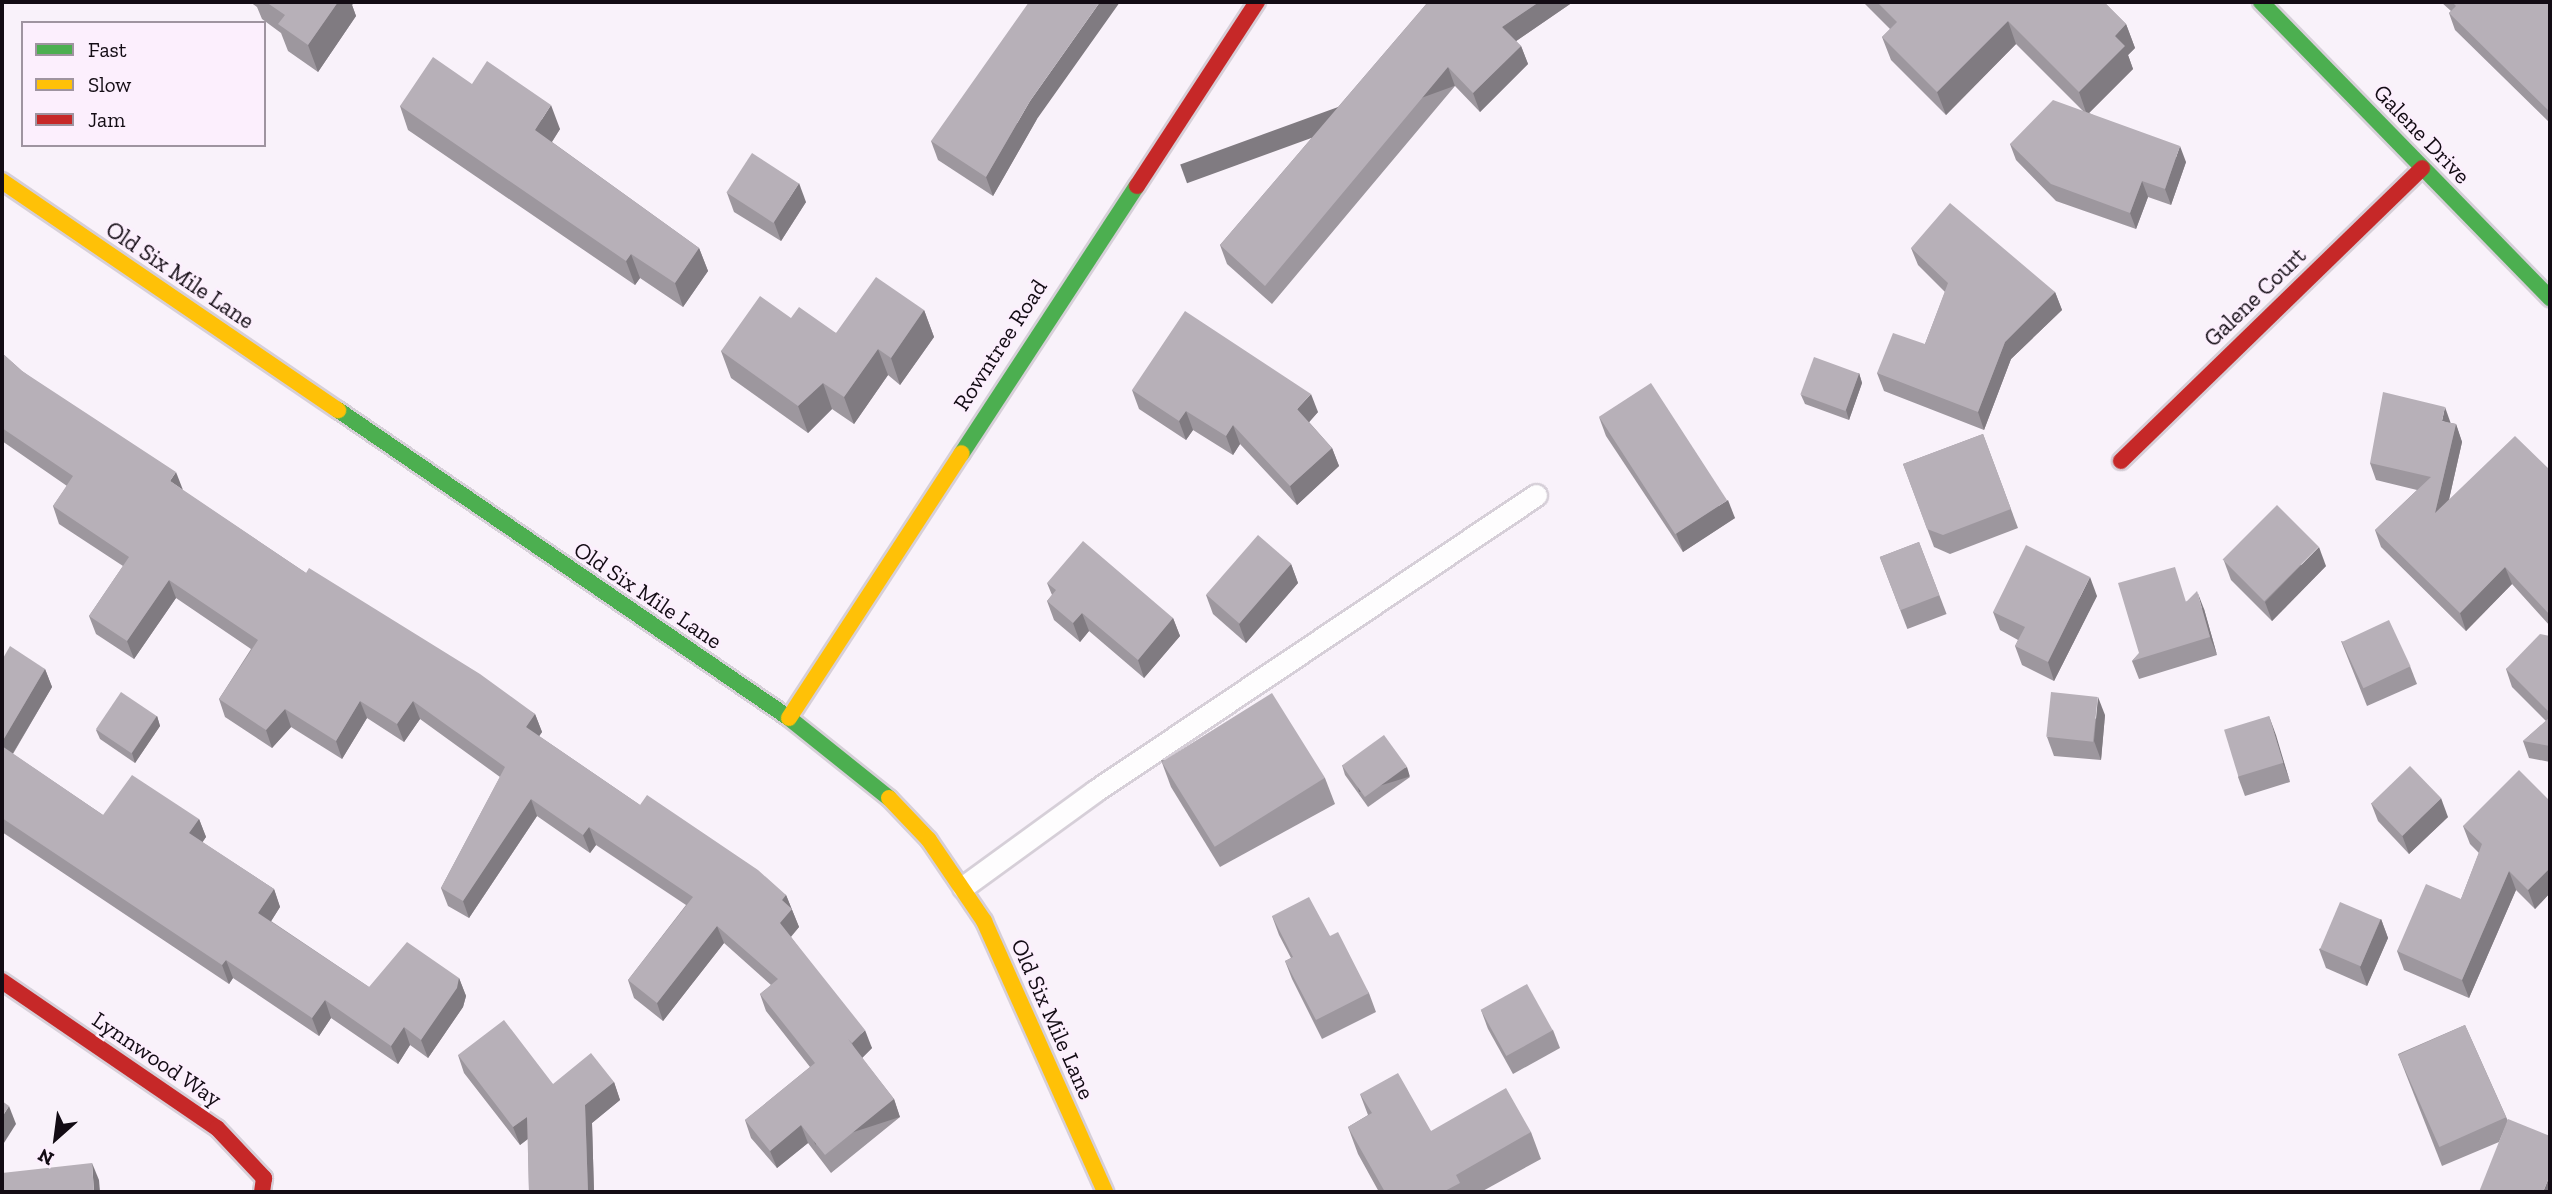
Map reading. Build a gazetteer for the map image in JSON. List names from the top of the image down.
{
  "streets": {
    "street": [
      "Galene Drive",
      "Old Six Mile Lane",
      "Galene Court",
      "Rowntree Road",
      "Lynnwood Way"
    ]
  },
  "crossings": [
    ["Galene Drive", "Galene Court"],
    ["Old Six Mile Lane", "Rowntree Road"]
  ],
  "legend": ["Fast", "Slow", "Jam"],
  "north": "bottom left"
}
